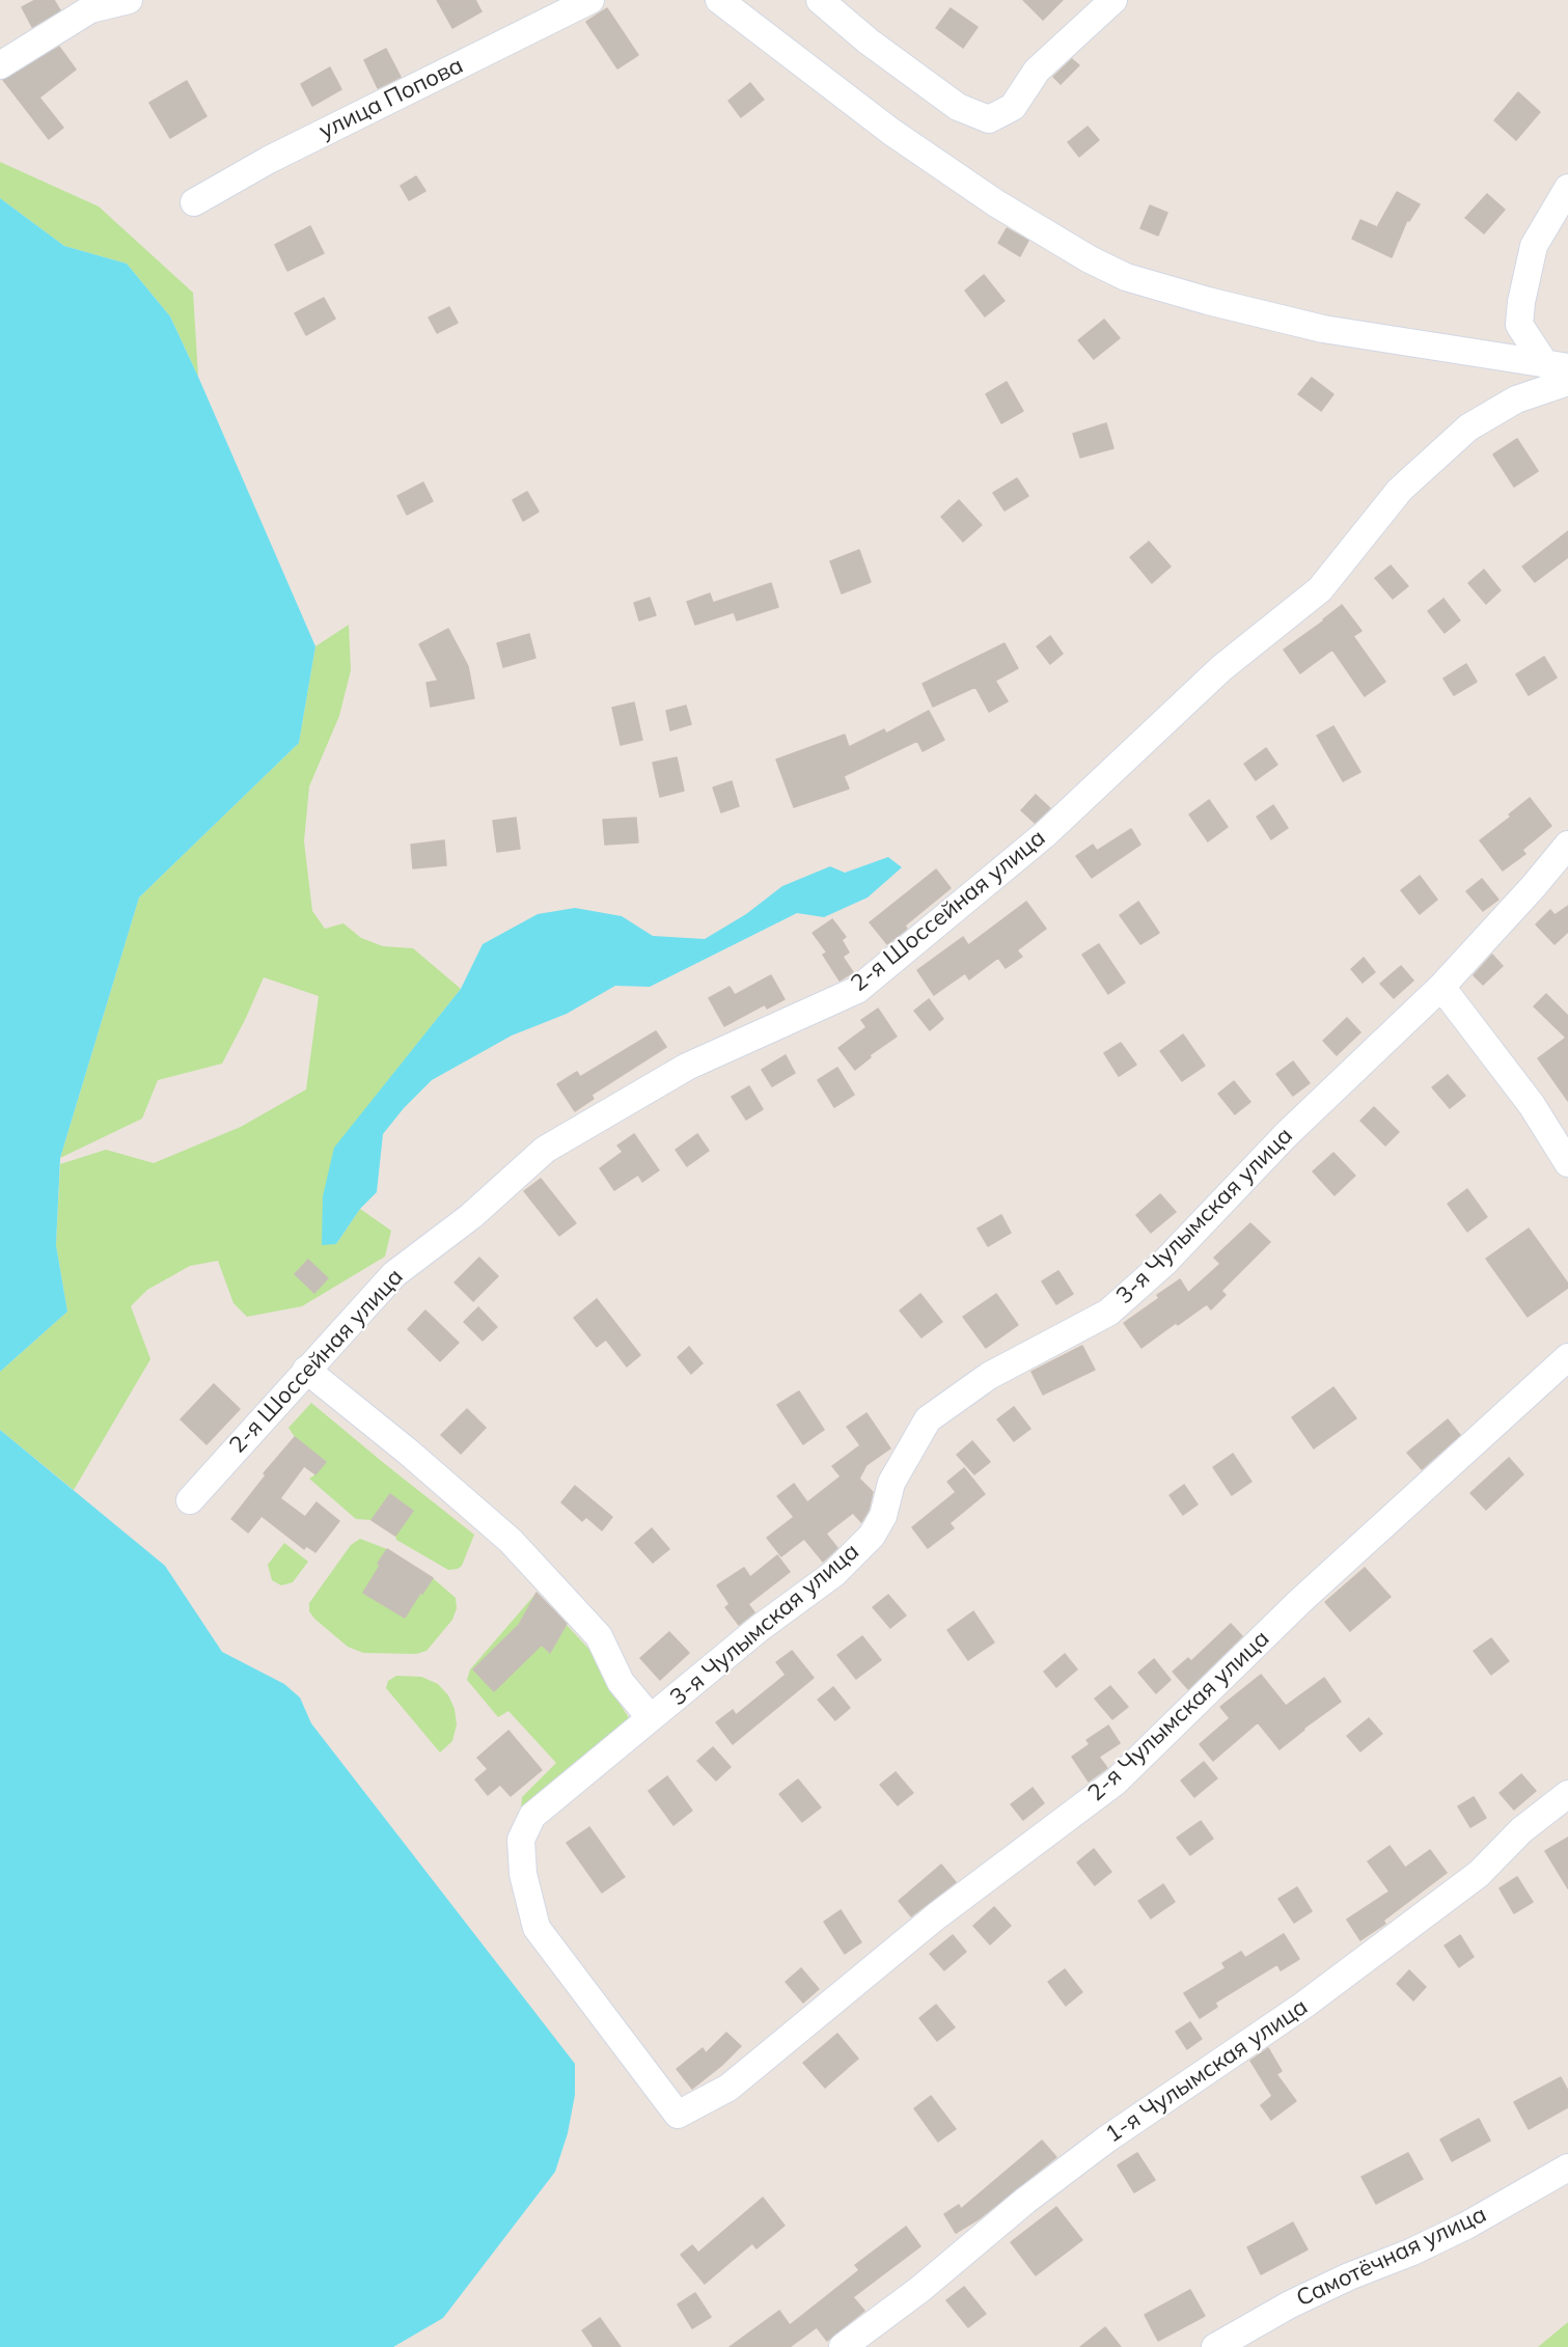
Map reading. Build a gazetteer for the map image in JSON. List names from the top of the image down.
{
  "streets": {
    "street": [
      "улица Попова",
      "2-я Шоссейная улица",
      "3-я Чулымская улица",
      "2-я Чулымская улица",
      "1-я Чулымская улица",
      "Самотёчная улица"
    ]
  },
  "crossings": [
    ["3-я Чулымская улица", "2-я Чулымская улица"]
  ]
}
